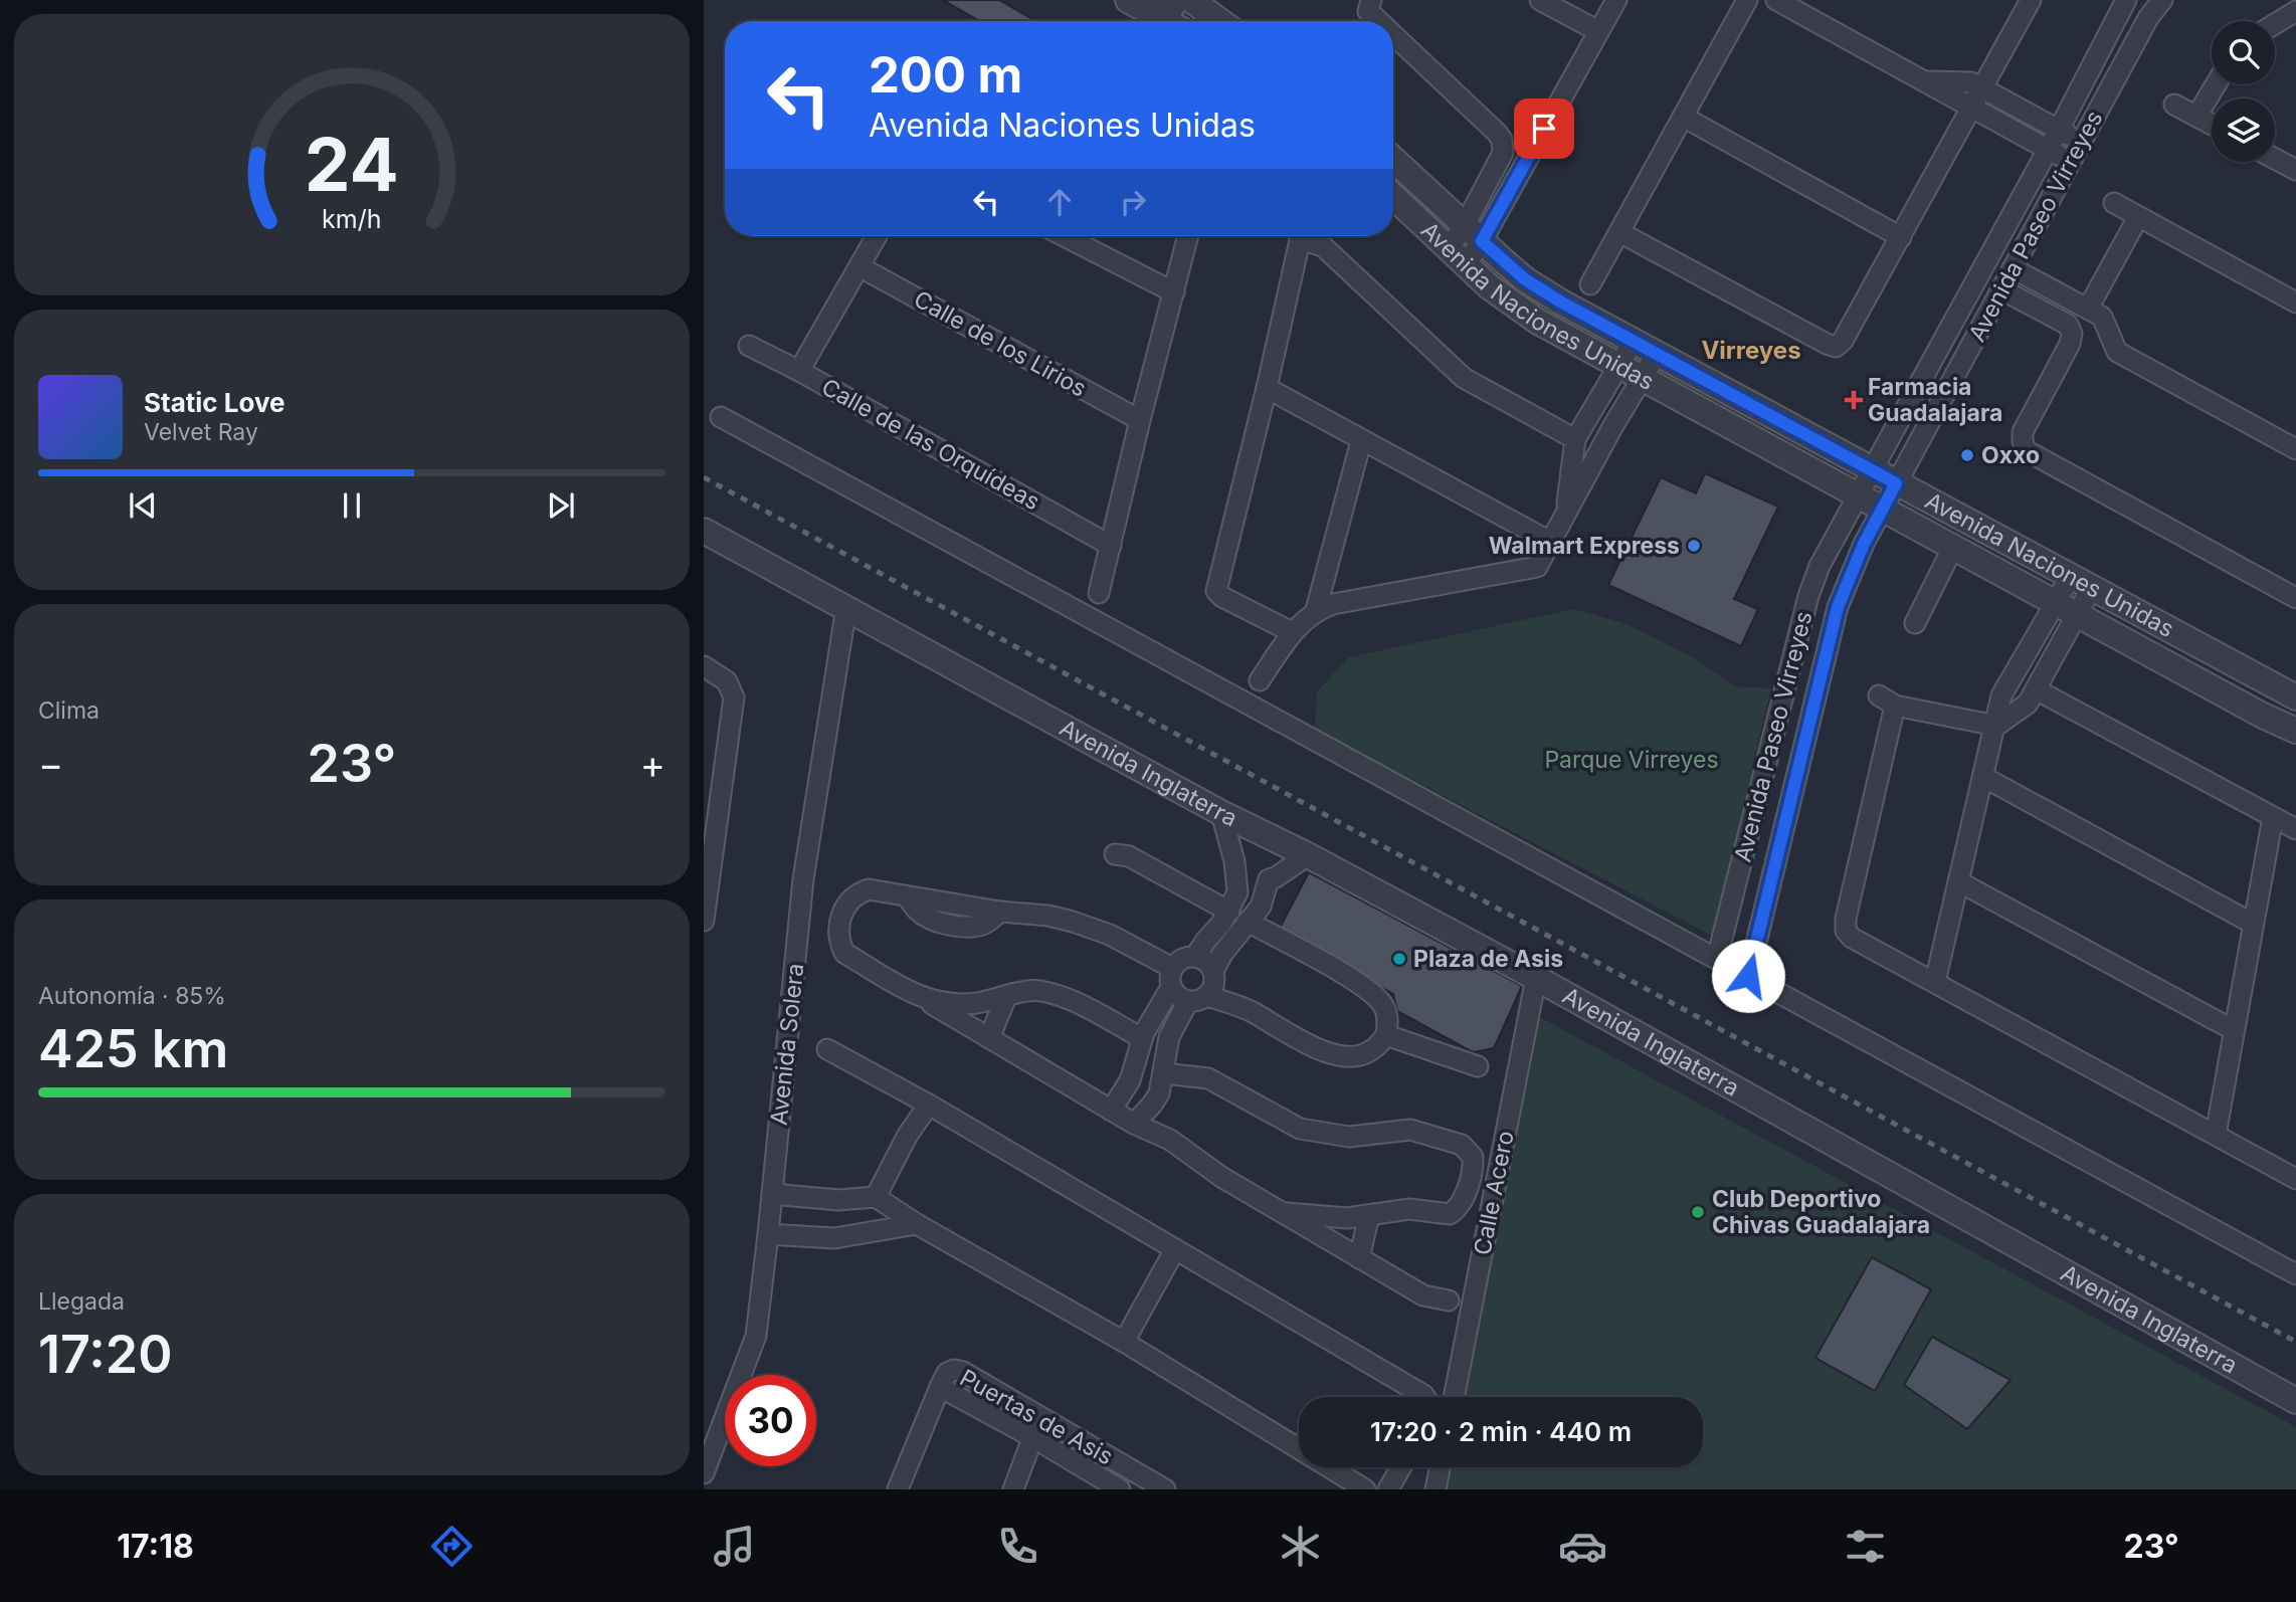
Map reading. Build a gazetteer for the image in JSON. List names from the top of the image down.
{
  "streets": {
    "street": [
      "Avenida Paseo Virreyes",
      "Avenida Naciones Unidas",
      "Calle de los Lirios",
      "Calle de las Orquídeas",
      "Avenida Inglaterra",
      "Avenida Solera",
      "Calle Acero",
      "Puertas de Asis"
    ]
  },
  "crossings": [
    ["Avenida Paseo Virreyes", "Avenida Naciones Unidas"],
    ["Avenida Inglaterra", "Avenida Solera"],
    ["Avenida Inglaterra", "Calle Acero"]
  ],
  "districts": ["Virreyes"],
  "parks": ["Parque Virreyes"],
  "places": {
    "health": ["Farmacia Guadalajara"],
    "other": [
      "Oxxo",
      "Walmart Express",
      "Plaza de Asis",
      "Club Deportivo Chivas Guadalajara"
    ]
  },
  "page": {
    "turn": ["200 m", "Avenida Naciones Unidas"],
    "song": ["Static Love", "Velvet Ray"],
    "tile": [
      "Clima",
      ["Autonomía · 85%", "425 km"],
      ["Llegada", "17:20"]
    ],
    "heat": ["−", "23°", "+"],
    "limit": "30",
    "trip": "17:20 · 2 min · 440 m",
    "tabs": ["17:18", "23°"],
    "gauge": ["24", "km/h"]
  }
}
